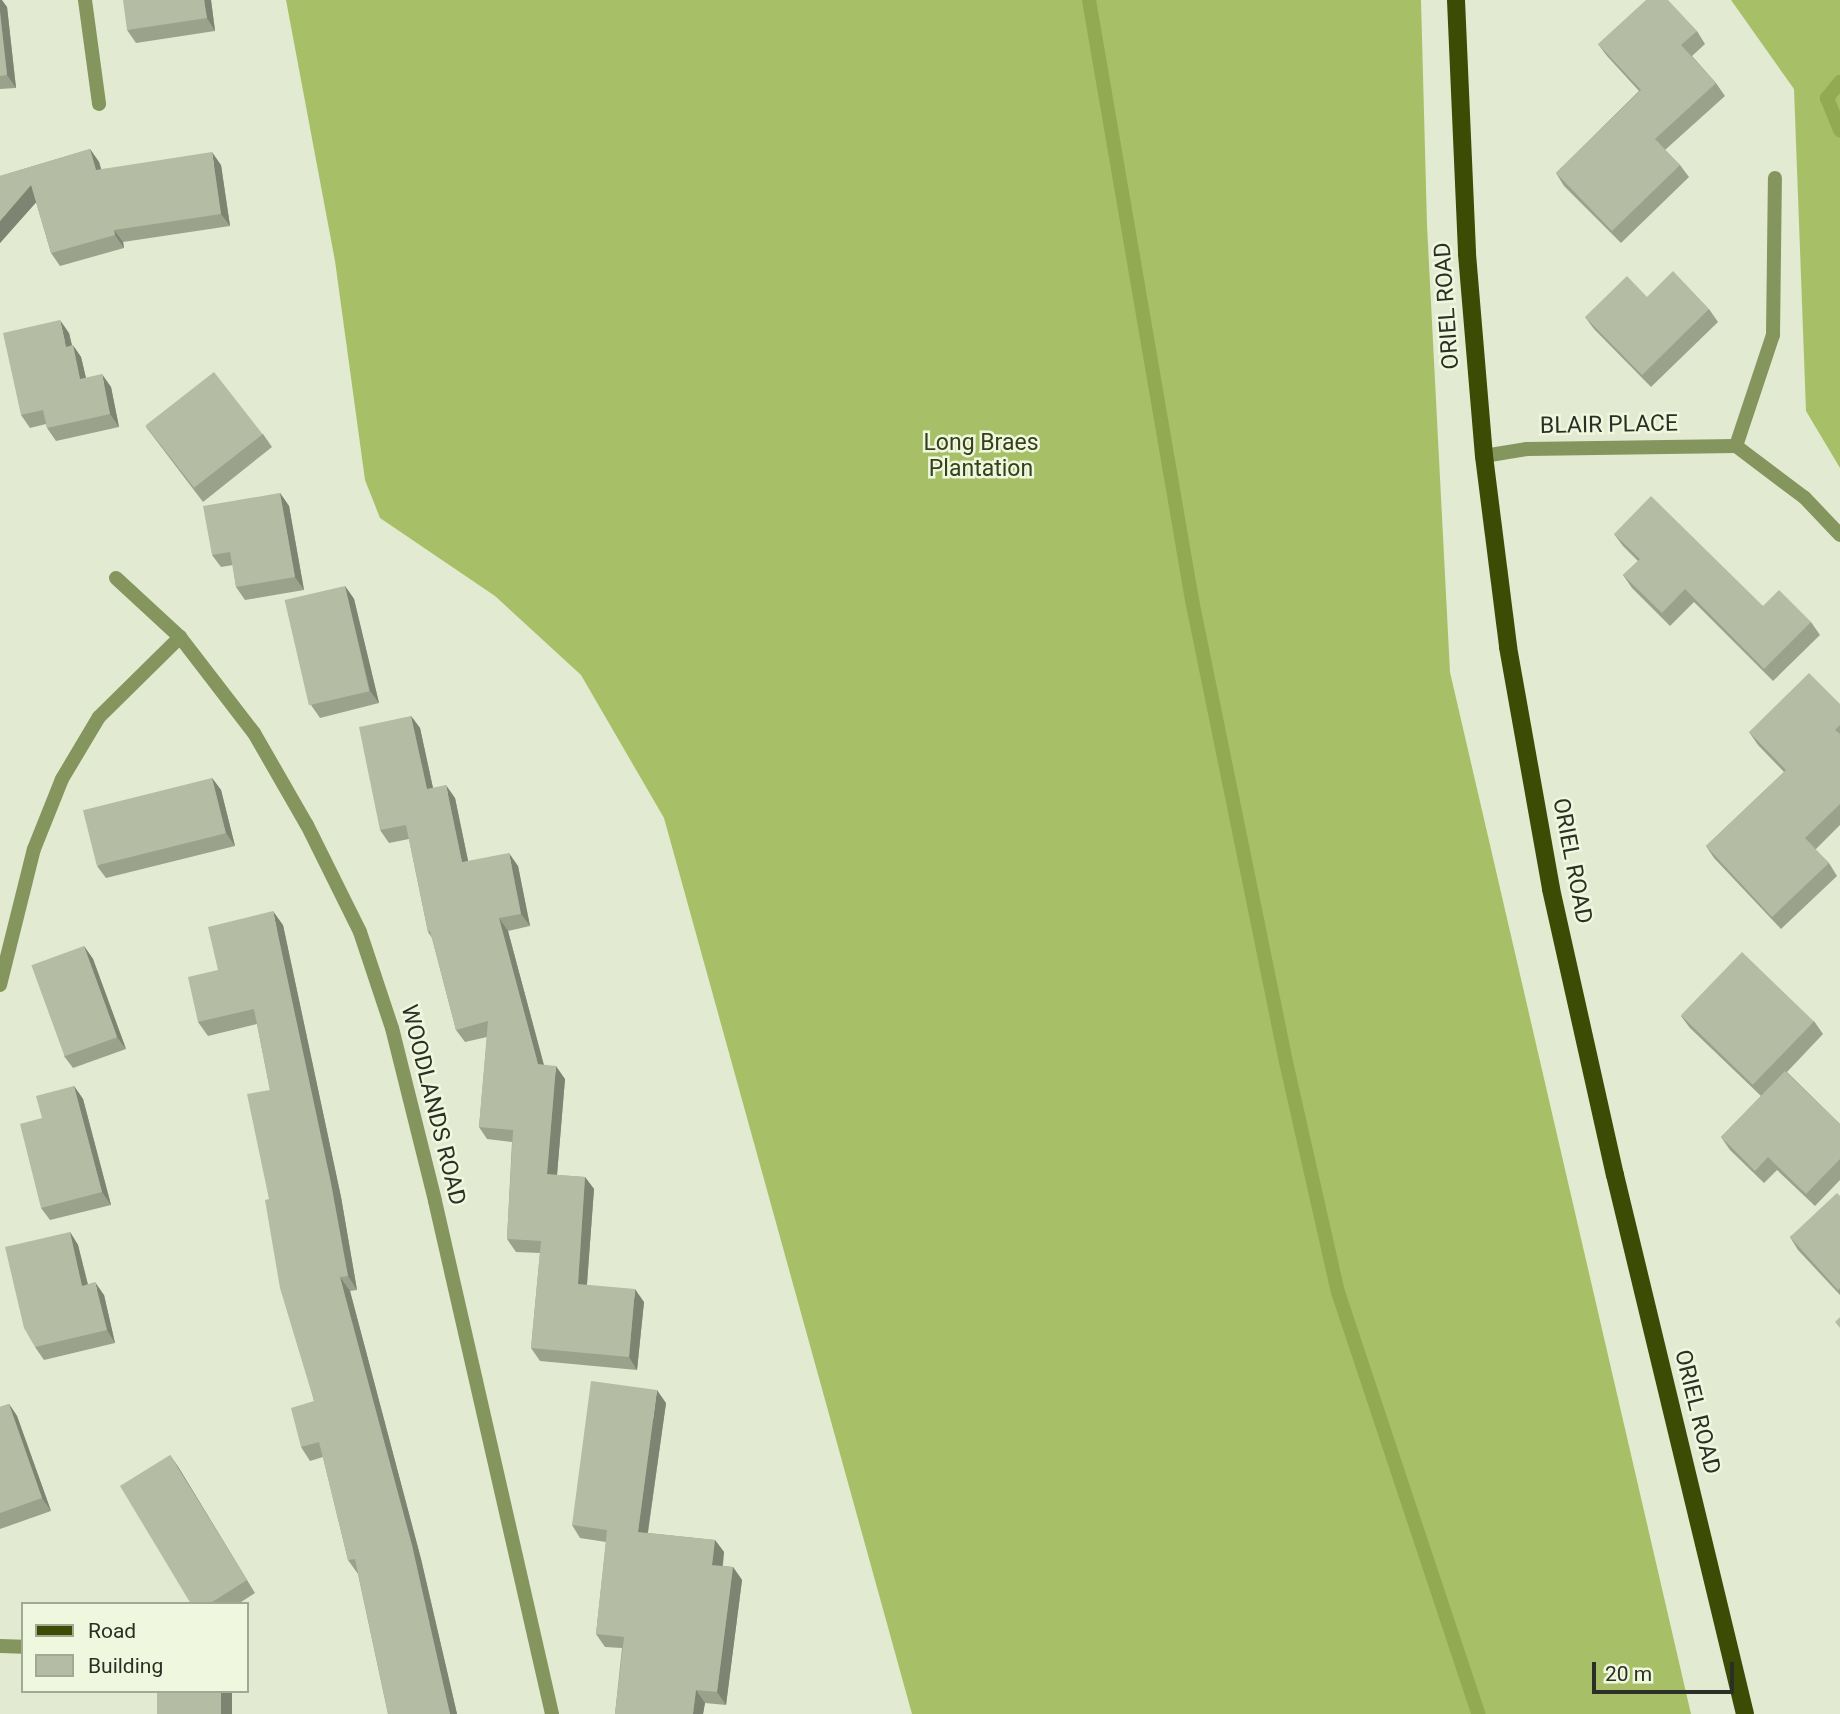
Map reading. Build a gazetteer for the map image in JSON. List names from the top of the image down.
{
  "streets": {
    "main road": ["ORIEL ROAD"],
    "street": ["BLAIR PLACE", "WOODLANDS ROAD"]
  },
  "crossings": [
    ["ORIEL ROAD", "BLAIR PLACE"]
  ],
  "parks": ["Long Braes Plantation"],
  "legend": ["Road", "Building"],
  "scale_bar": "20 m"
}
